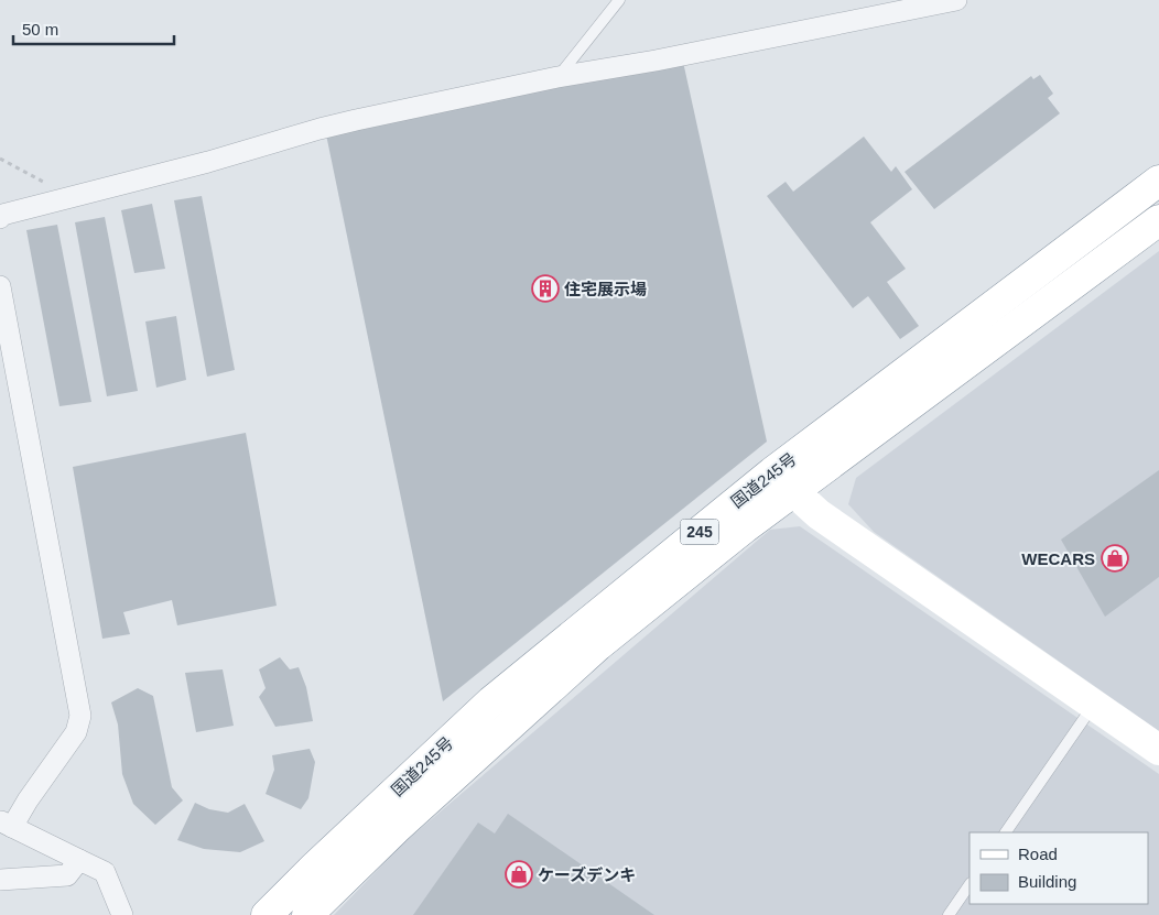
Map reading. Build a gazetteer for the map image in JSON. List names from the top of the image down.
{
  "streets": {
    "main road": ["国道245号", "245"]
  },
  "places": {
    "building": ["住宅展示場"],
    "shop": ["WECARS", "ケーズデンキ"]
  },
  "legend": ["Road", "Building"],
  "scale_bar": "50 m"
}
